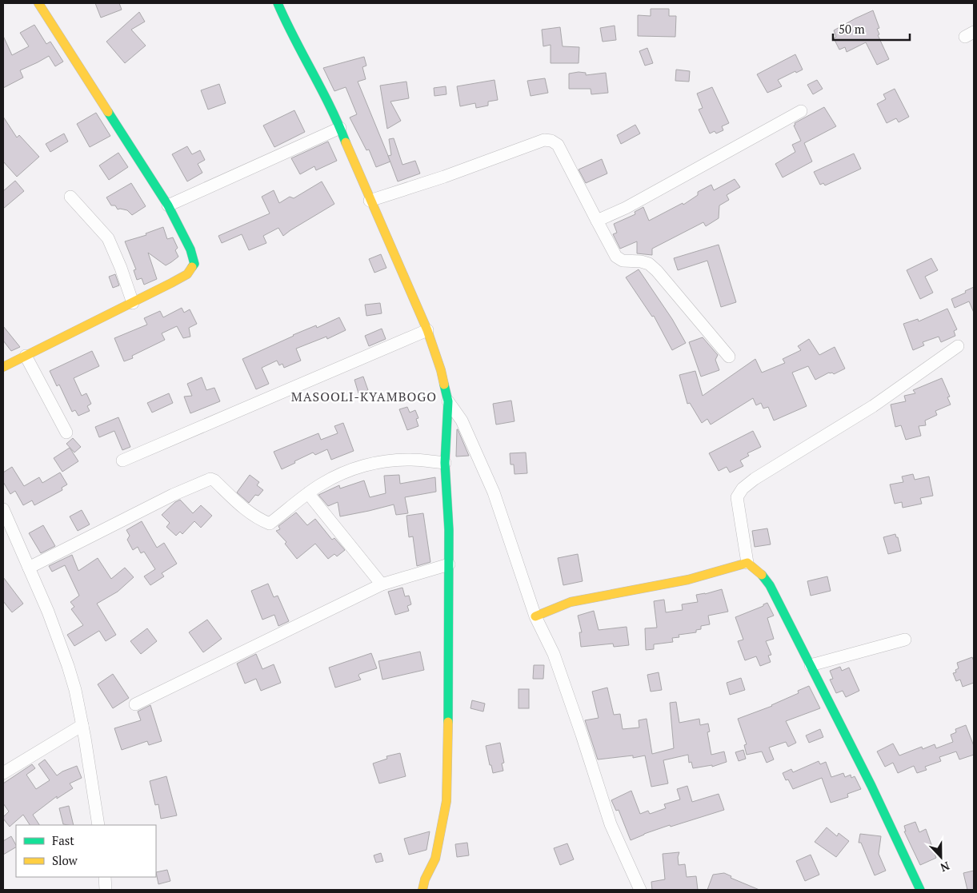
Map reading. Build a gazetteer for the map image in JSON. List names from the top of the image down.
{
  "districts": ["MASOOLI-KYAMBOGO"],
  "legend": ["Fast", "Slow"],
  "scale_bar": "50 m",
  "north": "bottom"
}
